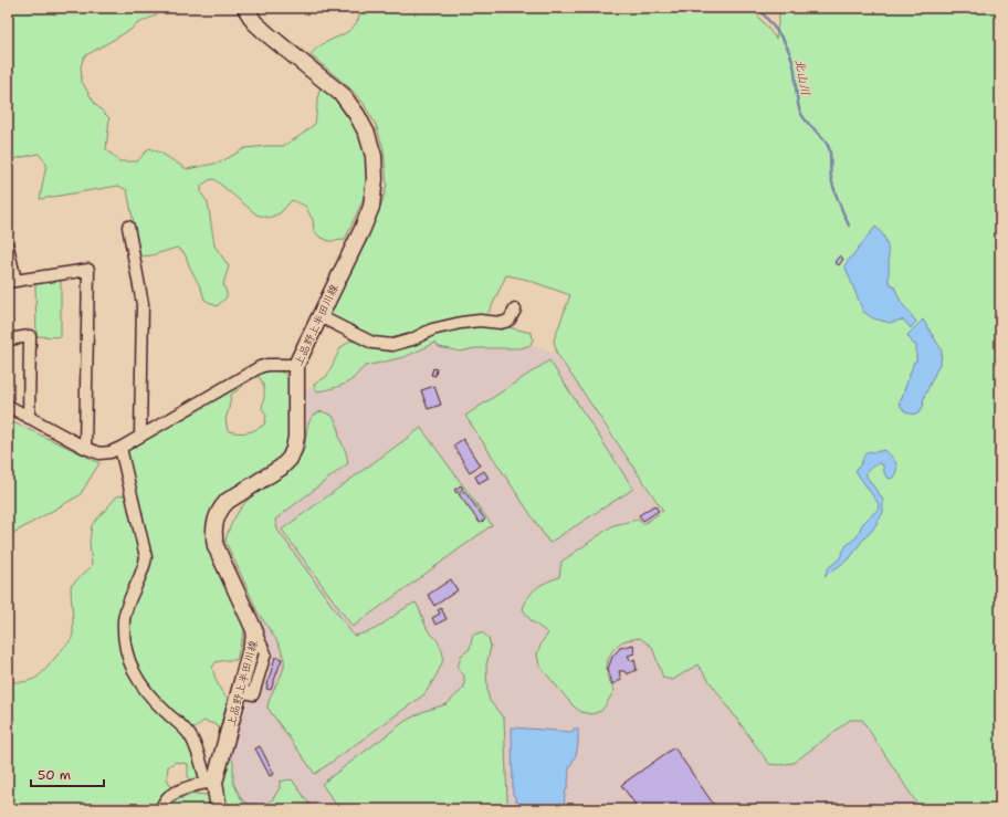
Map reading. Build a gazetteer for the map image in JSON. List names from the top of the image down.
{
  "streets": {
    "street": ["上品野上半田川線"]
  },
  "water": ["北山川"],
  "scale_bar": "50 m"
}
